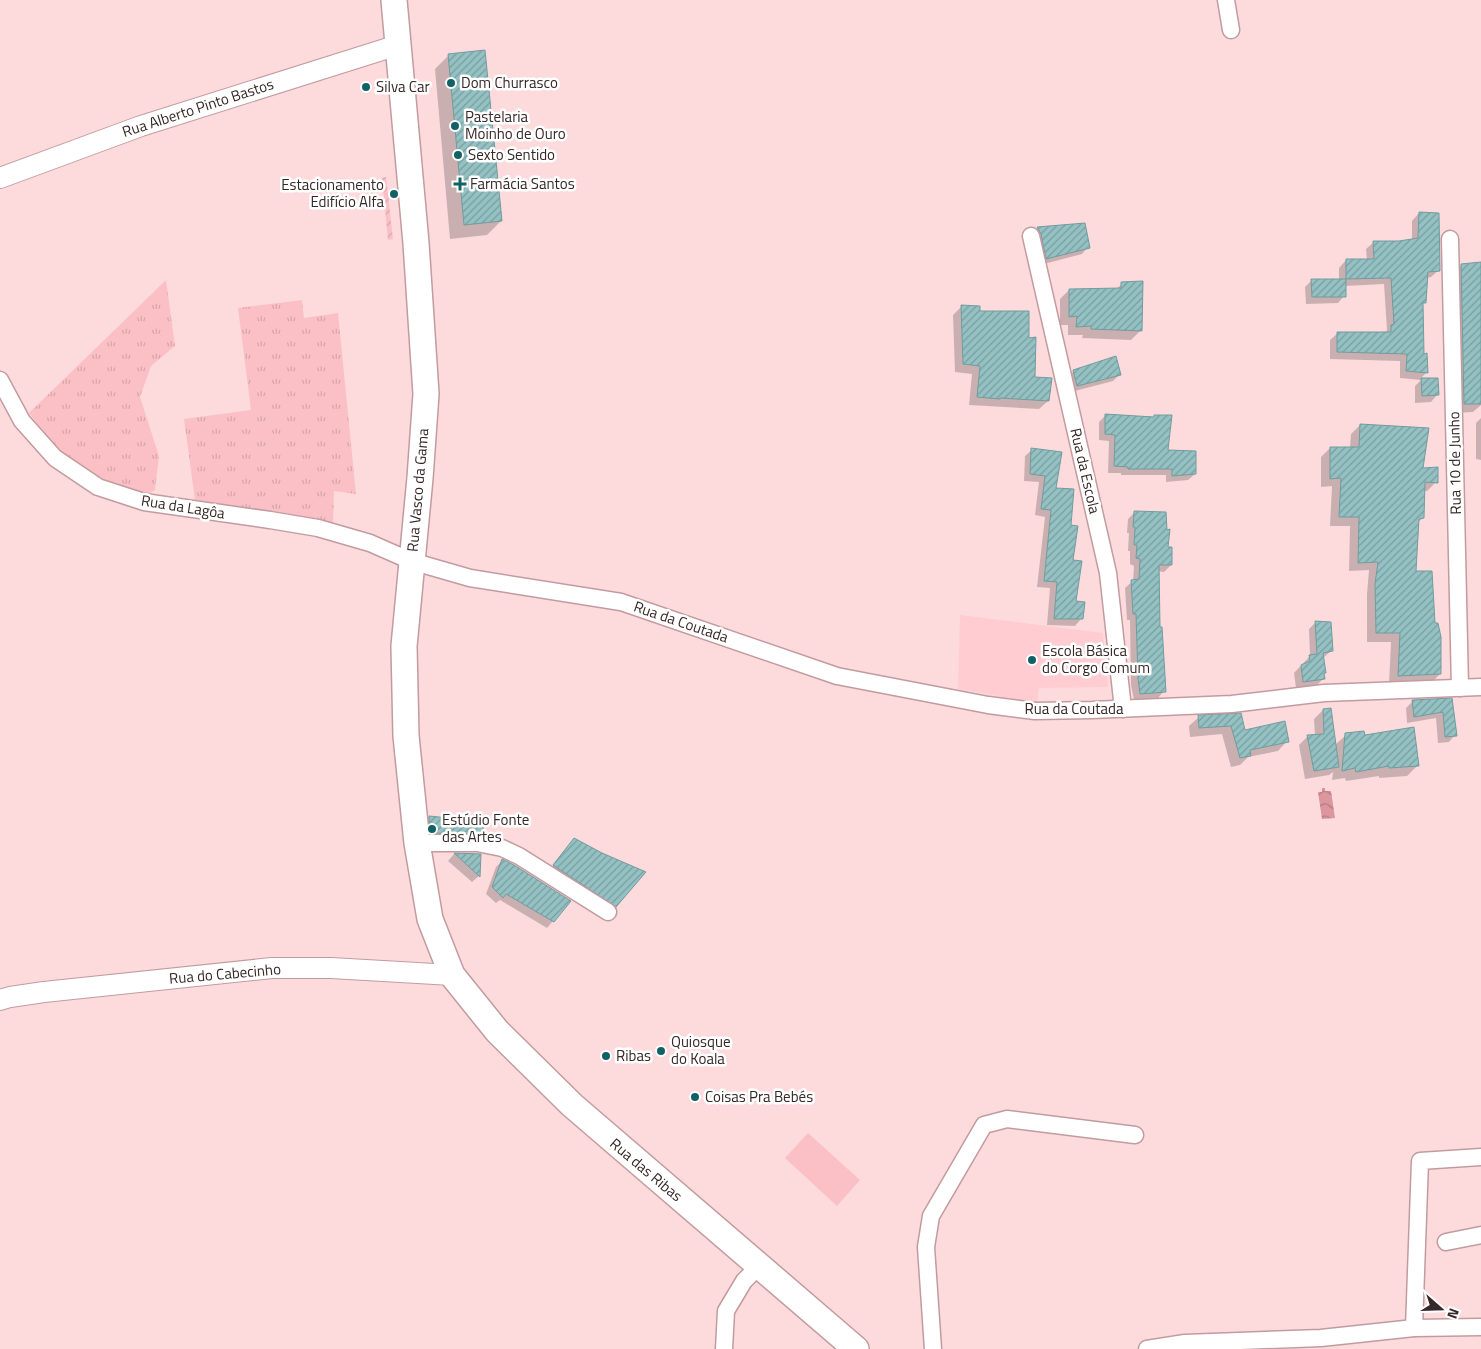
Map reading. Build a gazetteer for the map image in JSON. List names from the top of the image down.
{
  "streets": {
    "main road": ["Rua Vasco da Gama", "Rua das Ribas"],
    "street": [
      "Rua Alberto Pinto Bastos",
      "Rua 10 de Junho",
      "Rua da Escola",
      "Rua da Lagôa",
      "Rua da Coutada",
      "Rua do Cabecinho"
    ]
  },
  "crossings": [
    ["Rua Alberto Pinto Bastos", "Rua Vasco da Gama"],
    ["Rua 10 de Junho", "Rua da Coutada"],
    ["Rua da Escola", "Rua da Coutada"],
    ["Rua Vasco da Gama", "Rua da Lagôa"],
    ["Rua Vasco da Gama", "Rua do Cabecinho"],
    ["Rua Vasco da Gama", "Rua das Ribas"],
    ["Rua da Lagôa", "Rua da Coutada"],
    ["Rua do Cabecinho", "Rua das Ribas"]
  ],
  "places": {
    "other": [
      "Dom Churrasco",
      "Silva Car",
      "Pastelaria Moinho de Ouro",
      "Sexto Sentido",
      "Estacionamento Edifício Alfa",
      "Escola Básica do Corgo Comum",
      "Estúdio Fonte das Artes",
      "Quiosque do Koala",
      "Ribas",
      "Coisas Pra Bebés"
    ],
    "health": ["Farmácia Santos"]
  },
  "north": "right"
}
